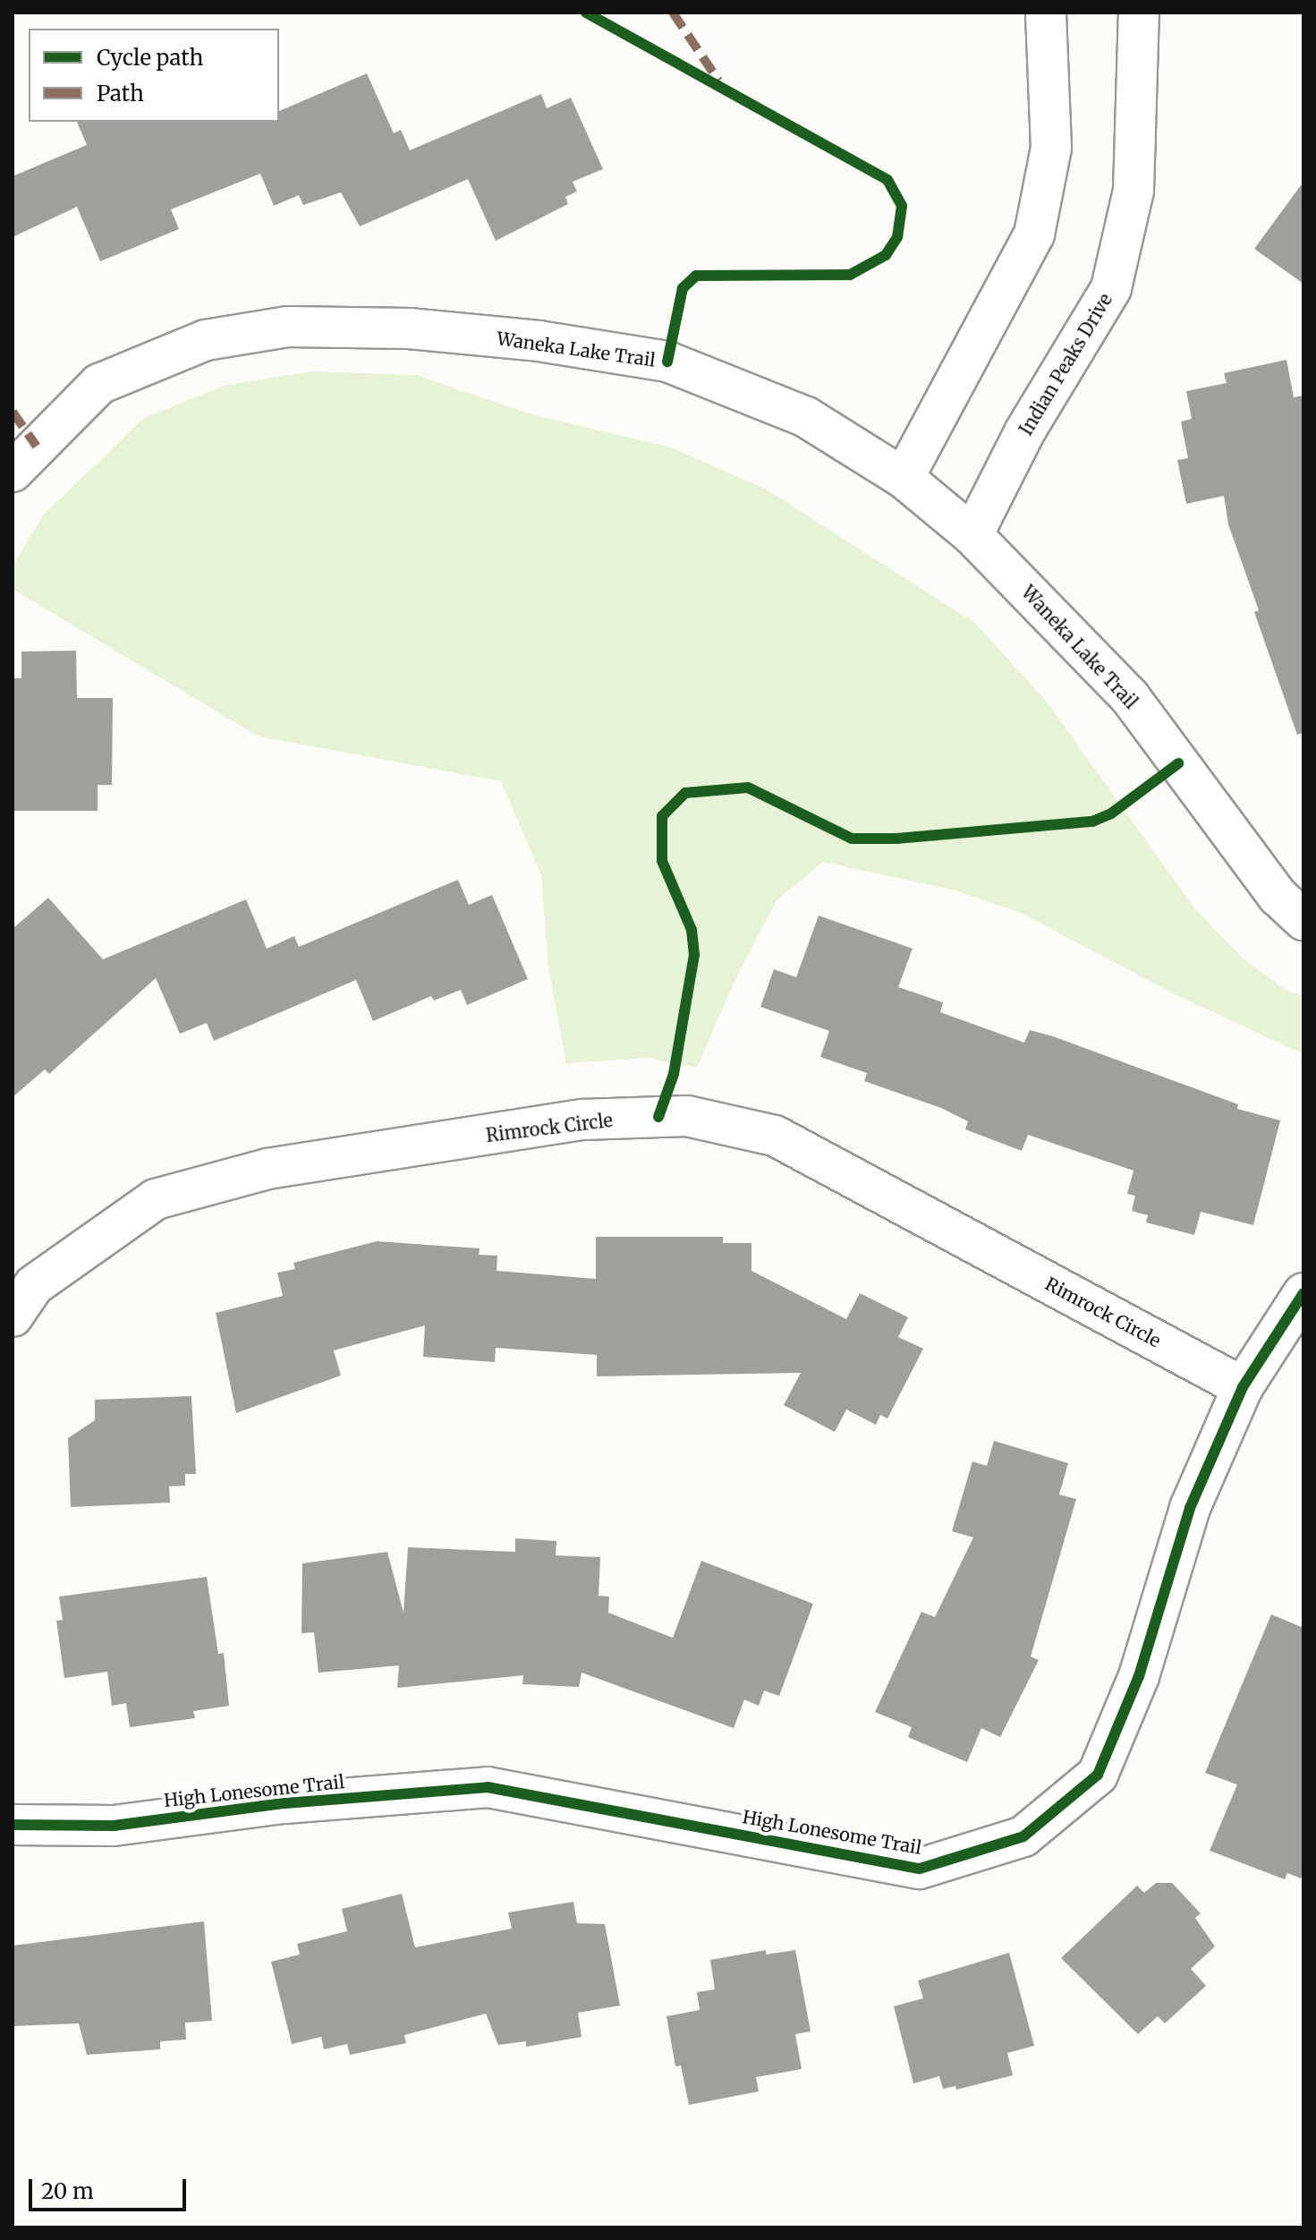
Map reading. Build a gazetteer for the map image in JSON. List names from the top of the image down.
{
  "streets": {
    "street": [
      "Waneka Lake Trail",
      "Indian Peaks Drive",
      "Rimrock Circle",
      "High Lonesome Trail"
    ]
  },
  "crossings": [
    ["Waneka Lake Trail", "Indian Peaks Drive"],
    ["Rimrock Circle", "High Lonesome Trail"]
  ],
  "legend": ["Cycle path", "Path"],
  "scale_bar": "20 m"
}
